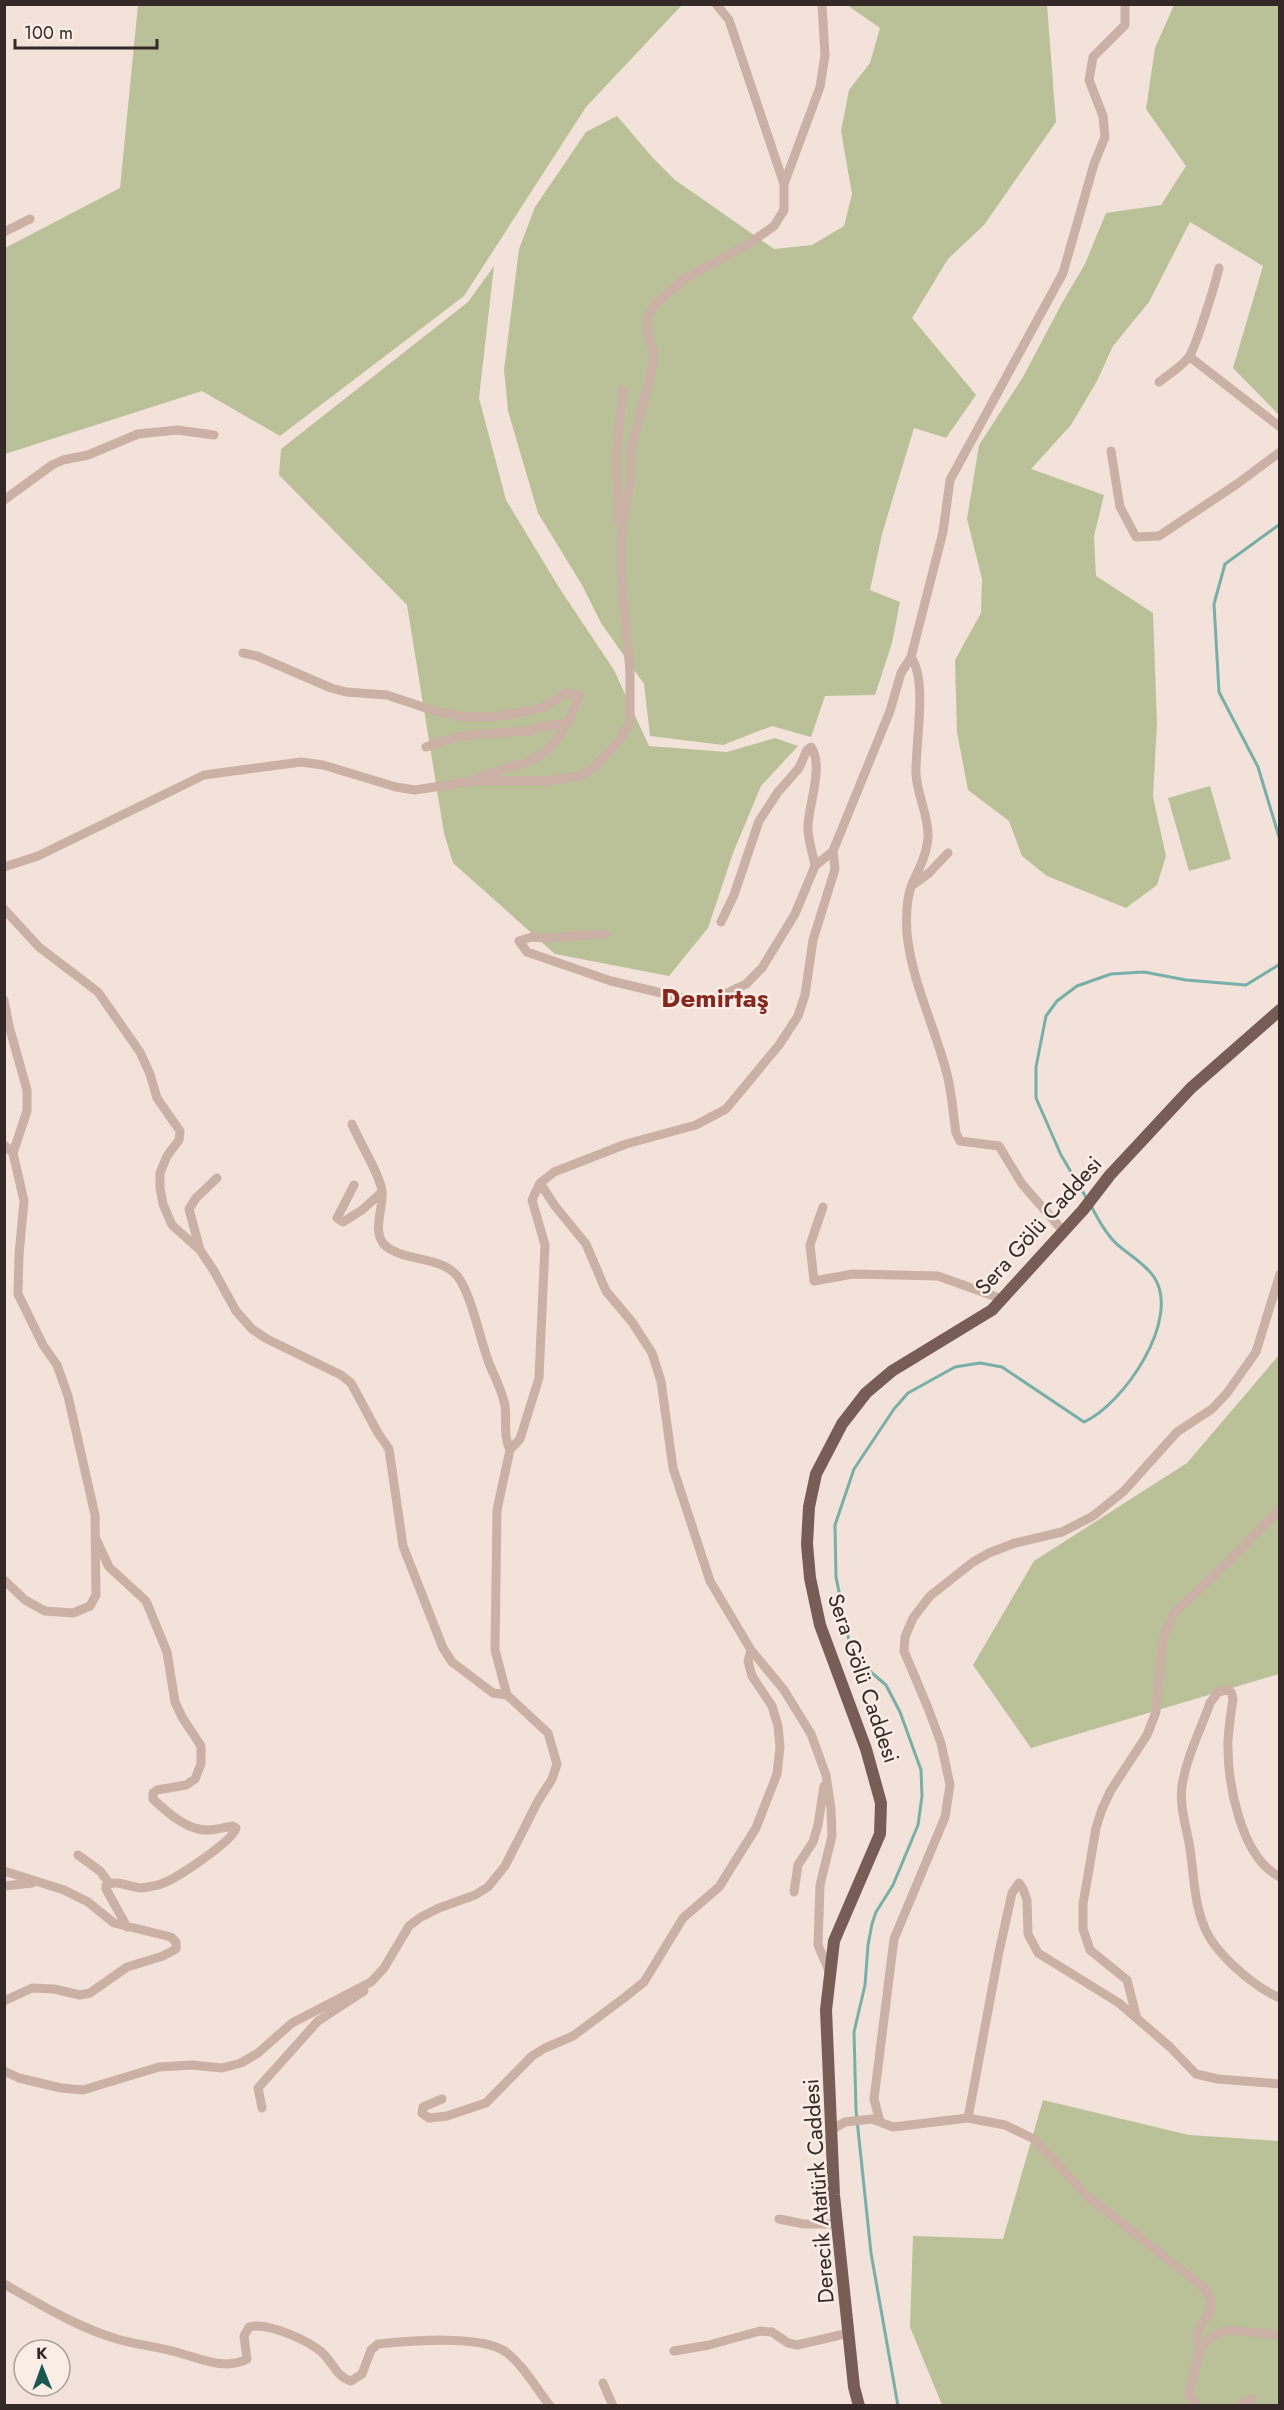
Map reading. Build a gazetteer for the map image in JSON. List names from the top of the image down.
{
  "streets": {
    "main road": ["Sera Gölü Caddesi", "Derecik Atatürk Caddesi"]
  },
  "crossings": [
    ["Sera Gölü Caddesi", "Derecik Atatürk Caddesi"]
  ],
  "districts": ["Demirtaş"],
  "scale_bar": "100 m",
  "north": "top"
}
